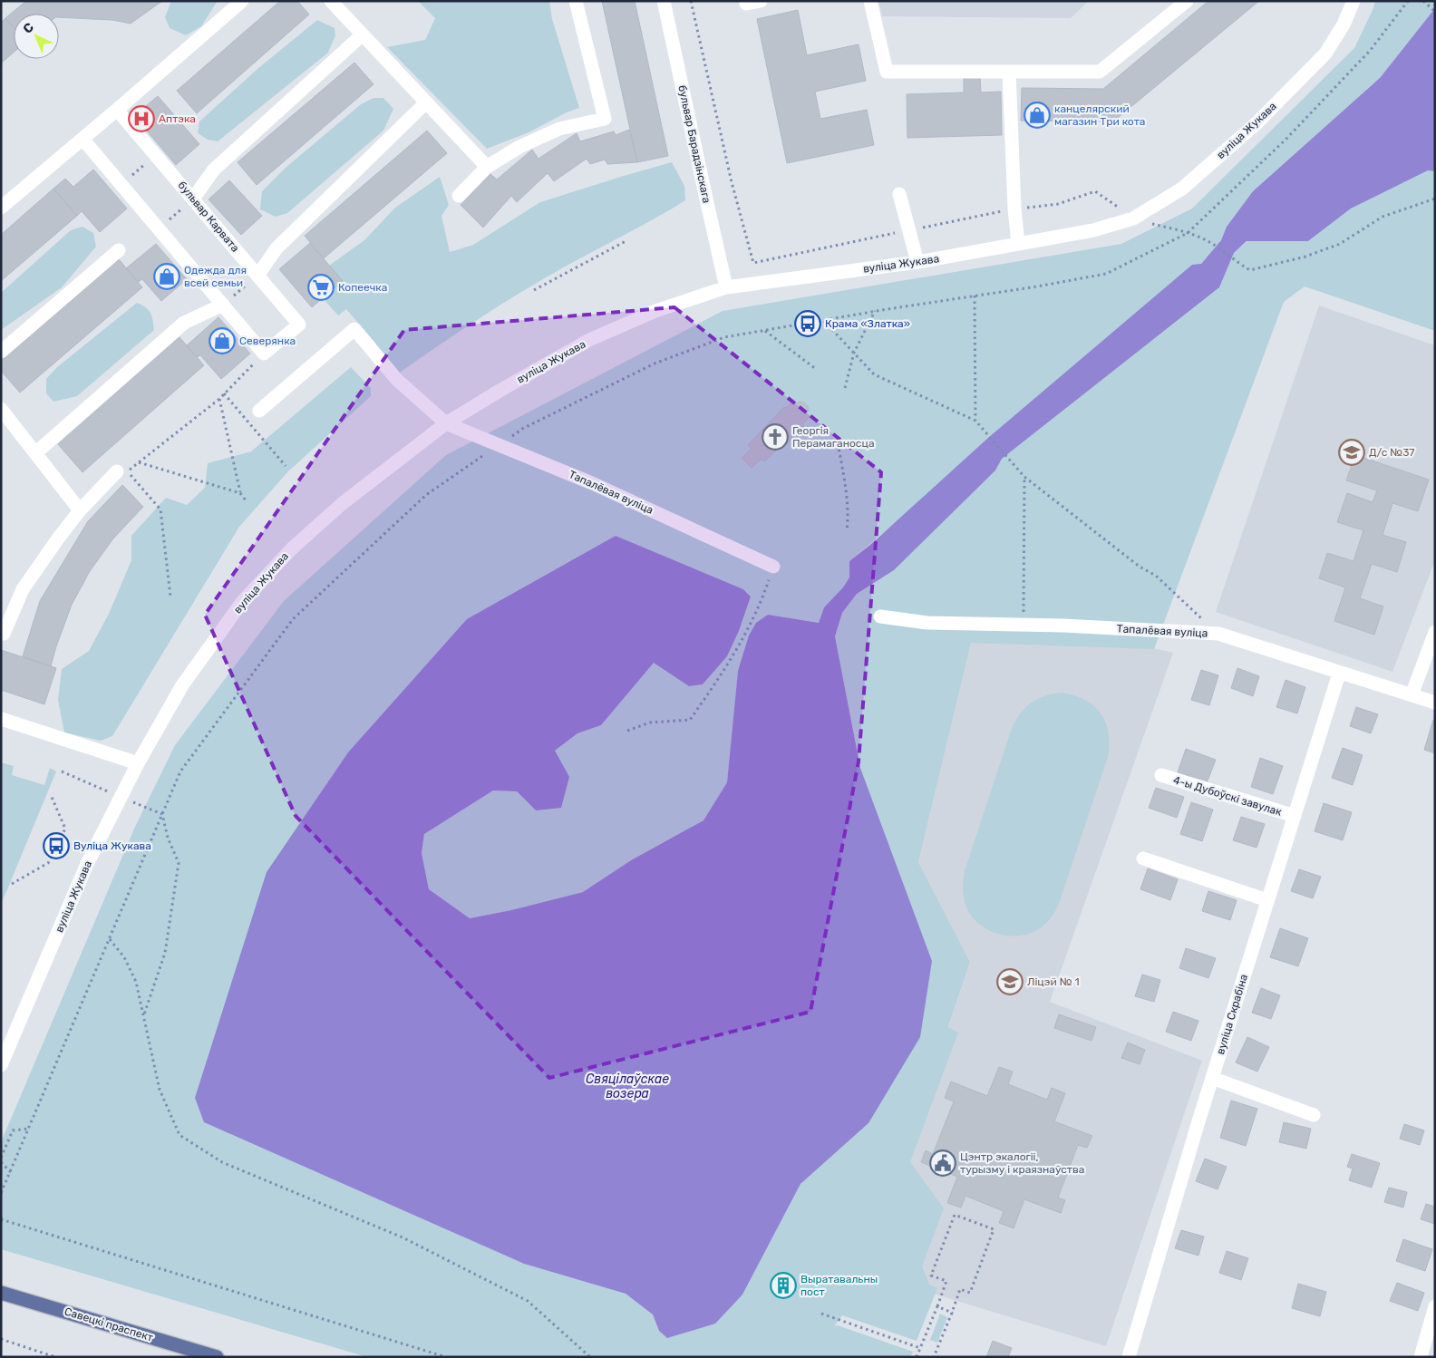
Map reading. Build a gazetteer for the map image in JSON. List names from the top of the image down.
{
  "streets": {
    "main road": ["Савецкі праспект"],
    "street": [
      "вуліца Жукава",
      "бульвар Барадзінскага",
      "бульвар Карвата",
      "Тапалёвая вуліца",
      "4-ы Дубоўскі завулак",
      "вуліца Скрабіна"
    ]
  },
  "crossings": [
    ["вуліца Жукава", "бульвар Барадзінскага"],
    ["вуліца Жукава", "Тапалёвая вуліца"],
    ["Тапалёвая вуліца", "вуліца Скрабіна"],
    ["4-ы Дубоўскі завулак", "вуліца Скрабіна"]
  ],
  "water": ["Свяцілаўскае возера"],
  "places": {
    "shop": ["канцелярский магазин Три кота", "Одежда для всей семьи", "Северянка"],
    "hospital": ["Аптэка"],
    "supermarket": ["Копеечка"],
    "bus stop": ["Крама «Златка»", "Вуліца Жукава"],
    "church": ["Георгія Перамаганосца"],
    "school or university": ["Д/с №37", "Ліцэй № 1"],
    "public building": ["Цэнтр экалогіі, турызму і краязнаўства"],
    "building": ["Выратавальны пост"]
  },
  "north": "top left"
}
